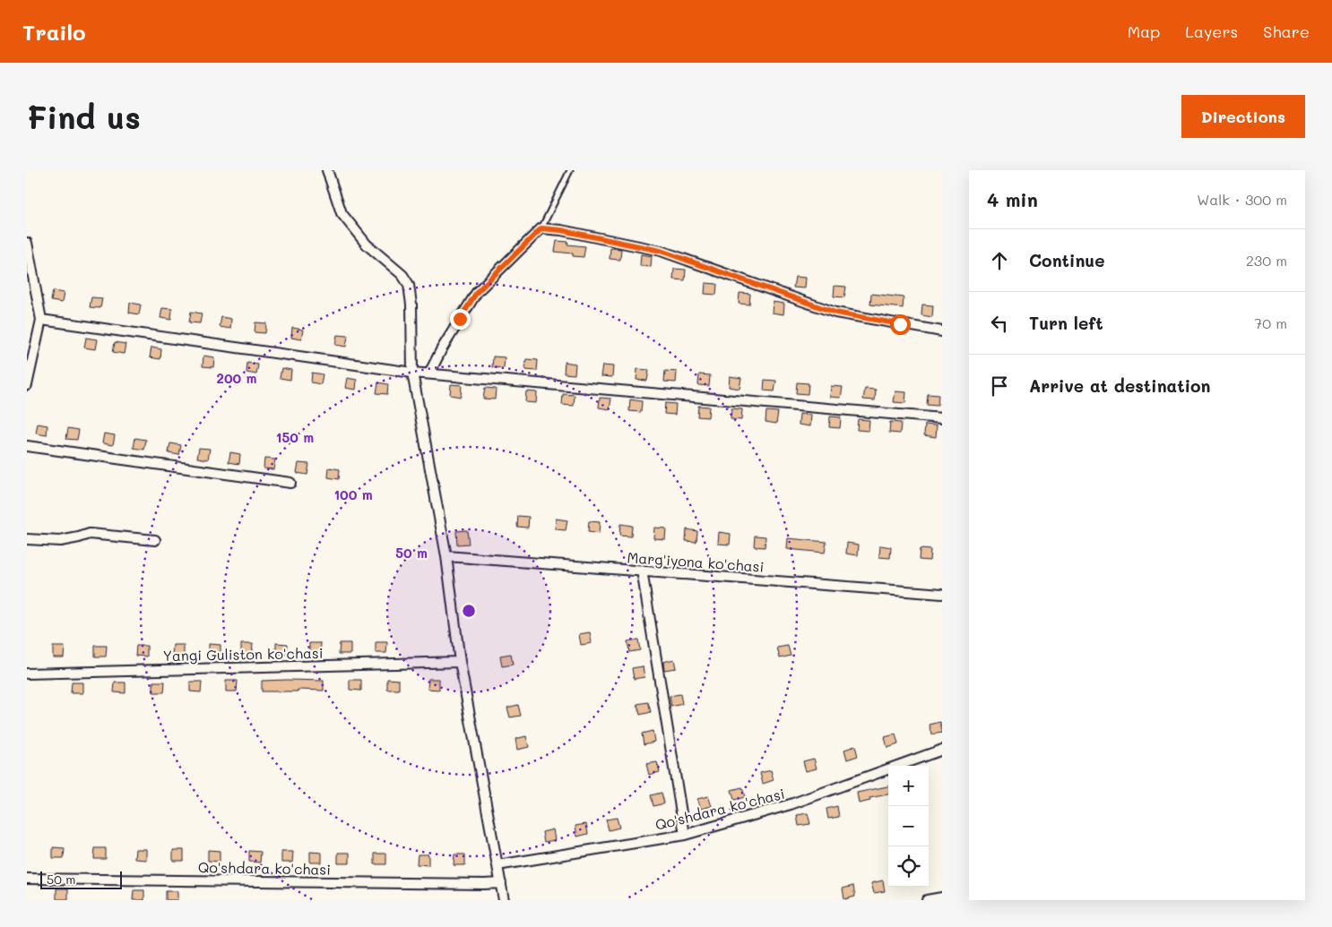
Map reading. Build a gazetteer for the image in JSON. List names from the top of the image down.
{
  "streets": {
    "street": ["Marg'iyona ko'chasi", "Yangi Guliston ko'chasi", "Qo'shdara ko'chasi"]
  },
  "scale_bar": "50 m",
  "page": {
    "header": "Trailo",
    "nav": ["Map", "Layers", "Share"],
    "buttons": "Directions",
    "title": "Find us",
    "heading": ["4 min", "Walk · 300 m"],
    "list": [
      ["Continue", "230 m"],
      ["Turn left", "70 m"],
      "Arrive at destination"
    ],
    "map_buttons": ["+", "−"],
    "scale": "50 m"
  },
  "rings": [
    "200 m",
    "150 m",
    "100 m",
    "50 m"
  ]
}
